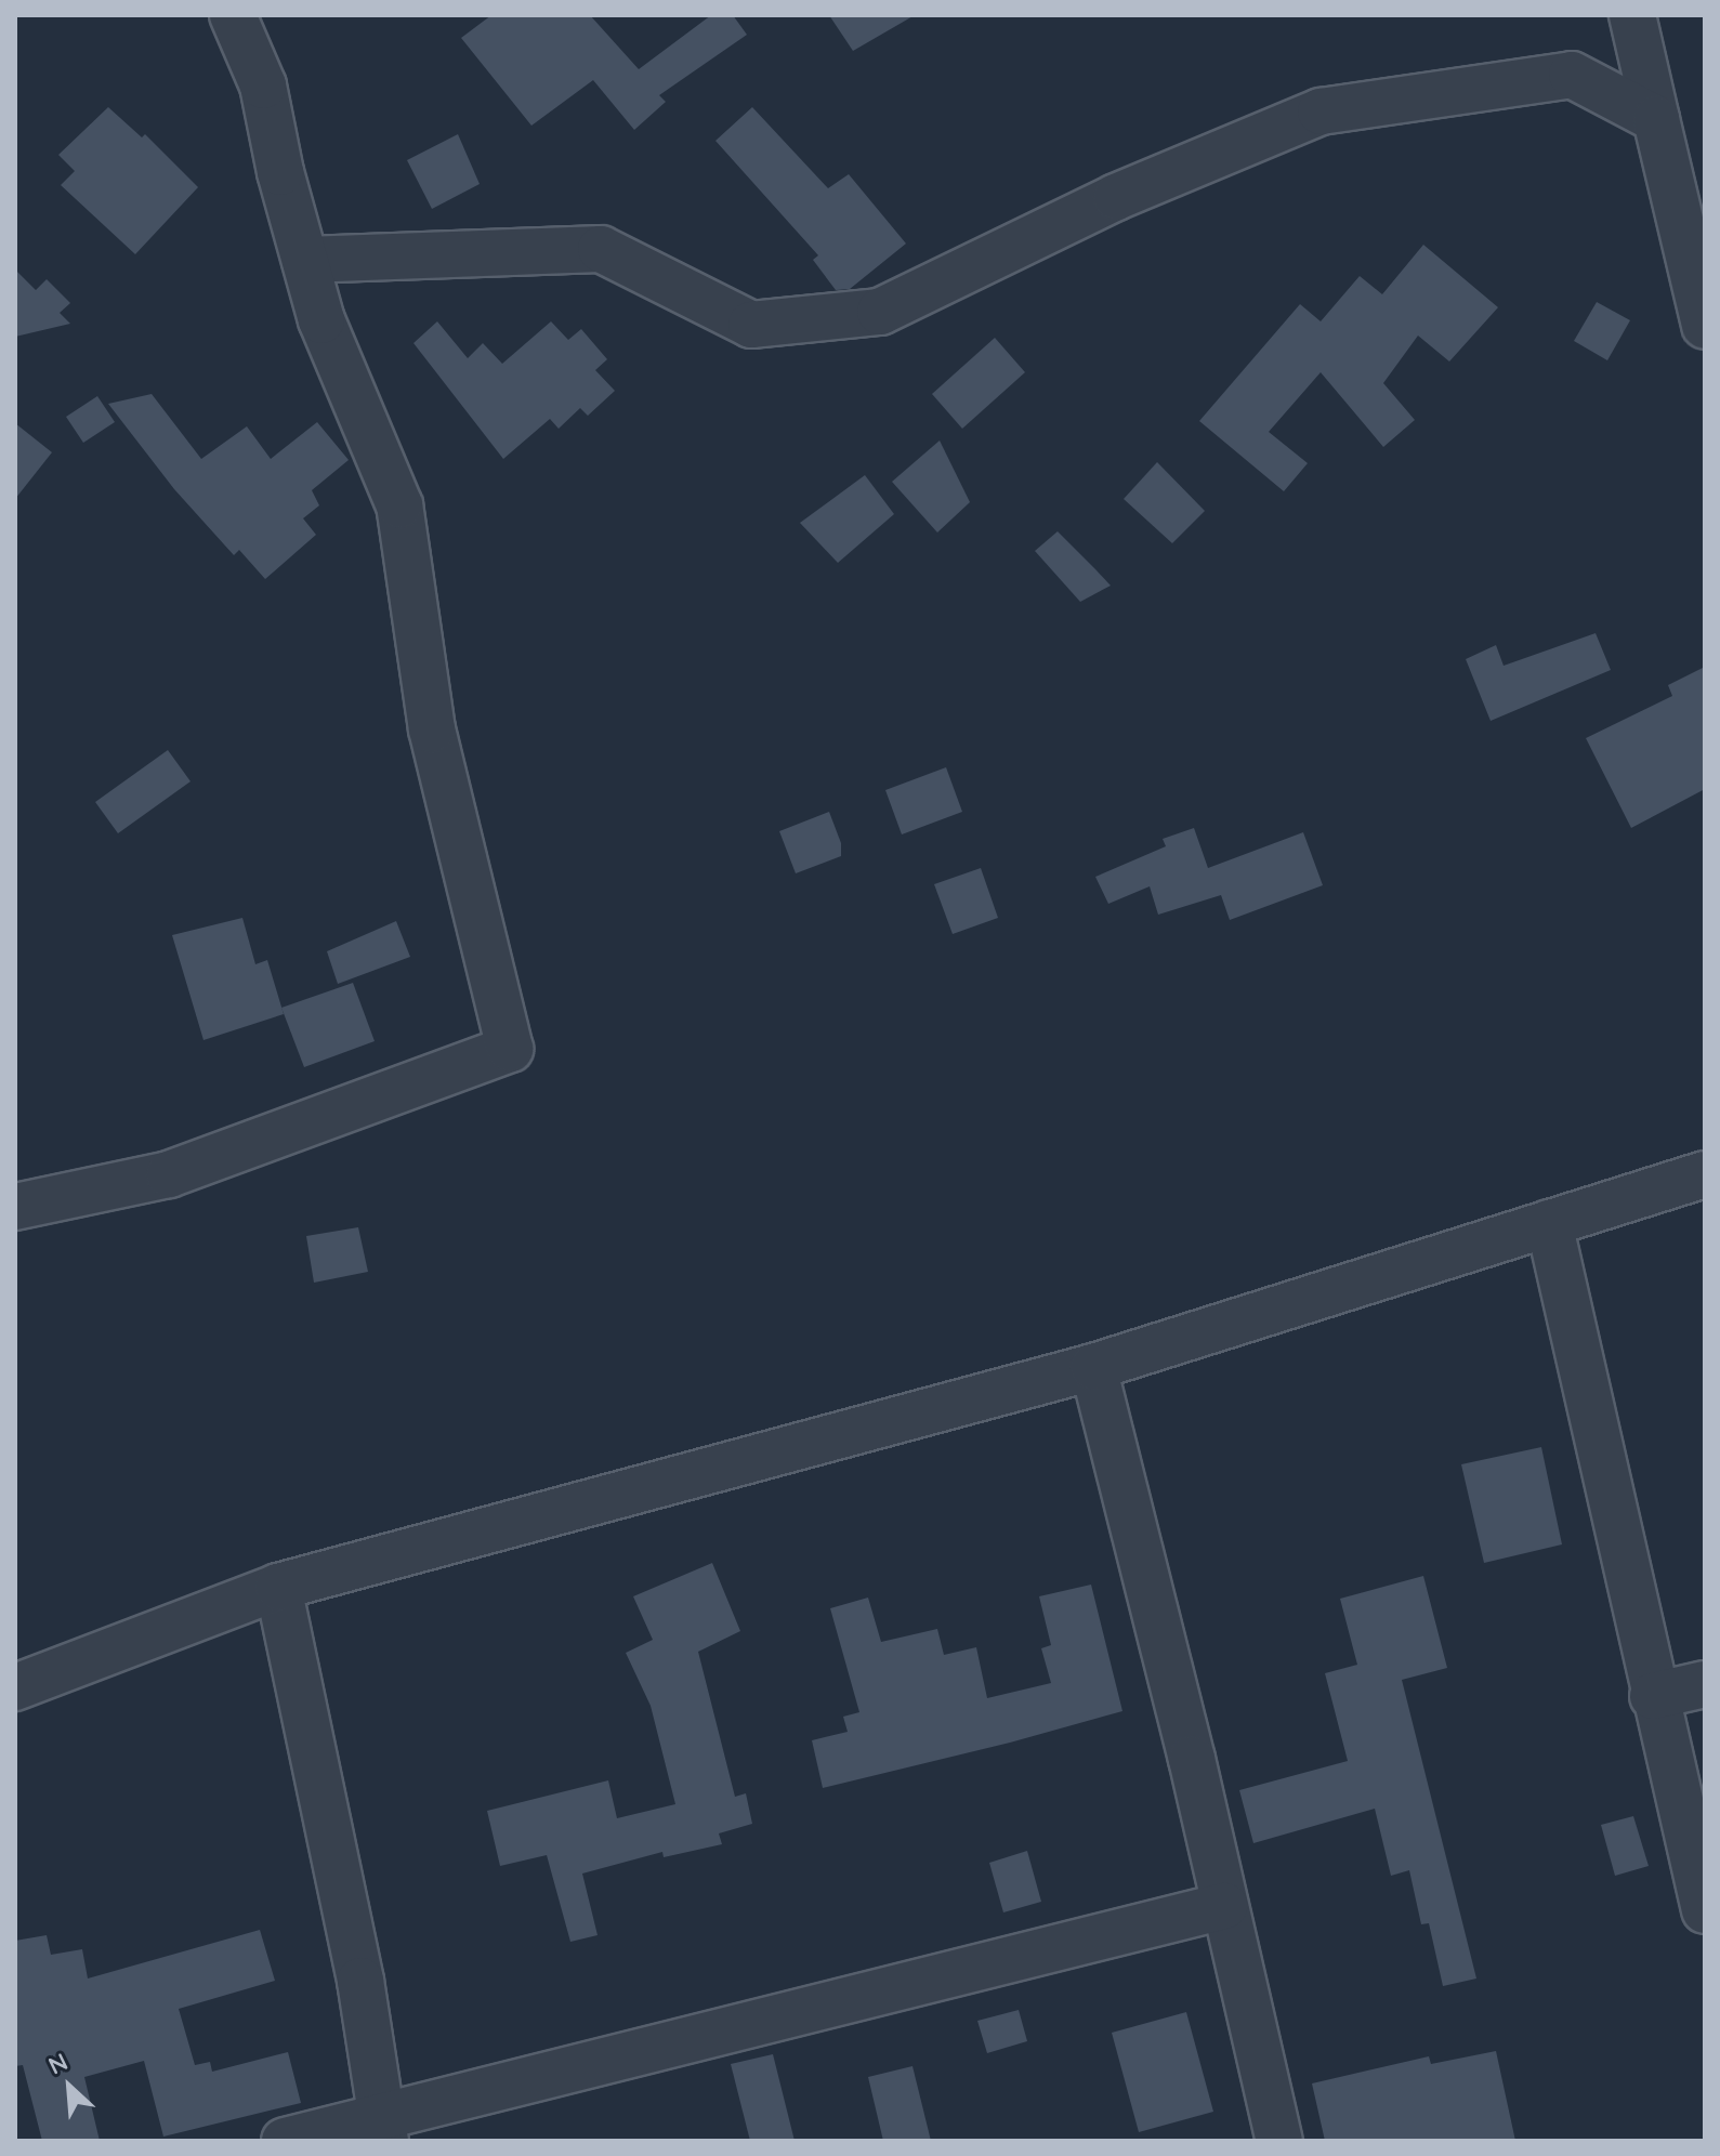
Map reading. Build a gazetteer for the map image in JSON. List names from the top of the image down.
{
  "north": "top left"
}
